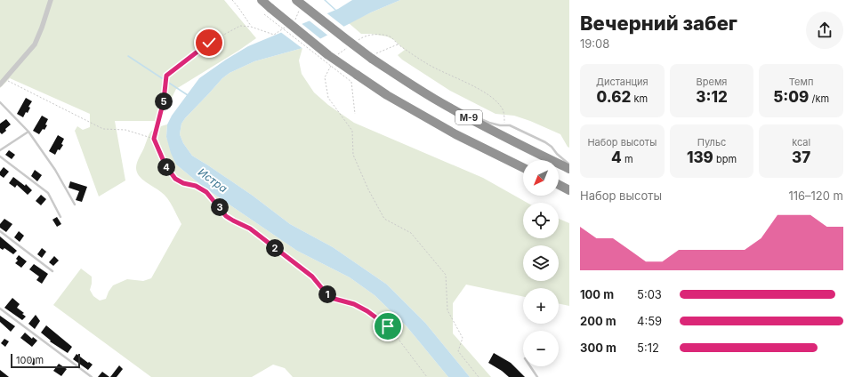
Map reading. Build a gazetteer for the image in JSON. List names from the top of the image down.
{
  "streets": {
    "highway": ["М-9"]
  },
  "water": ["Истра"],
  "scale_bar": "100 m",
  "north": "bottom left",
  "page": {
    "heading": ["Вечерний забег", "19:08"],
    "stats": [
      ["Дистанция", "0.62 km"],
      ["Время", "3:12"],
      ["Темп", "5:09 /km"],
      ["Набор высоты", "4 m"],
      ["Пульс", "139 bpm"],
      ["kcal", "37"]
    ],
    "pins": [
      "5",
      "4",
      "3",
      "2",
      "1"
    ],
    "map_buttons": ["+", "−"],
    "chart": ["Набор высоты", "116–120 m"],
    "list": [
      {
        "name": "100 m",
        "note": "5:03"
      },
      {
        "name": "200 m",
        "note": "4:59"
      },
      {
        "name": "300 m",
        "note": "5:12"
      }
    ],
    "scale": "100 m"
  }
}
